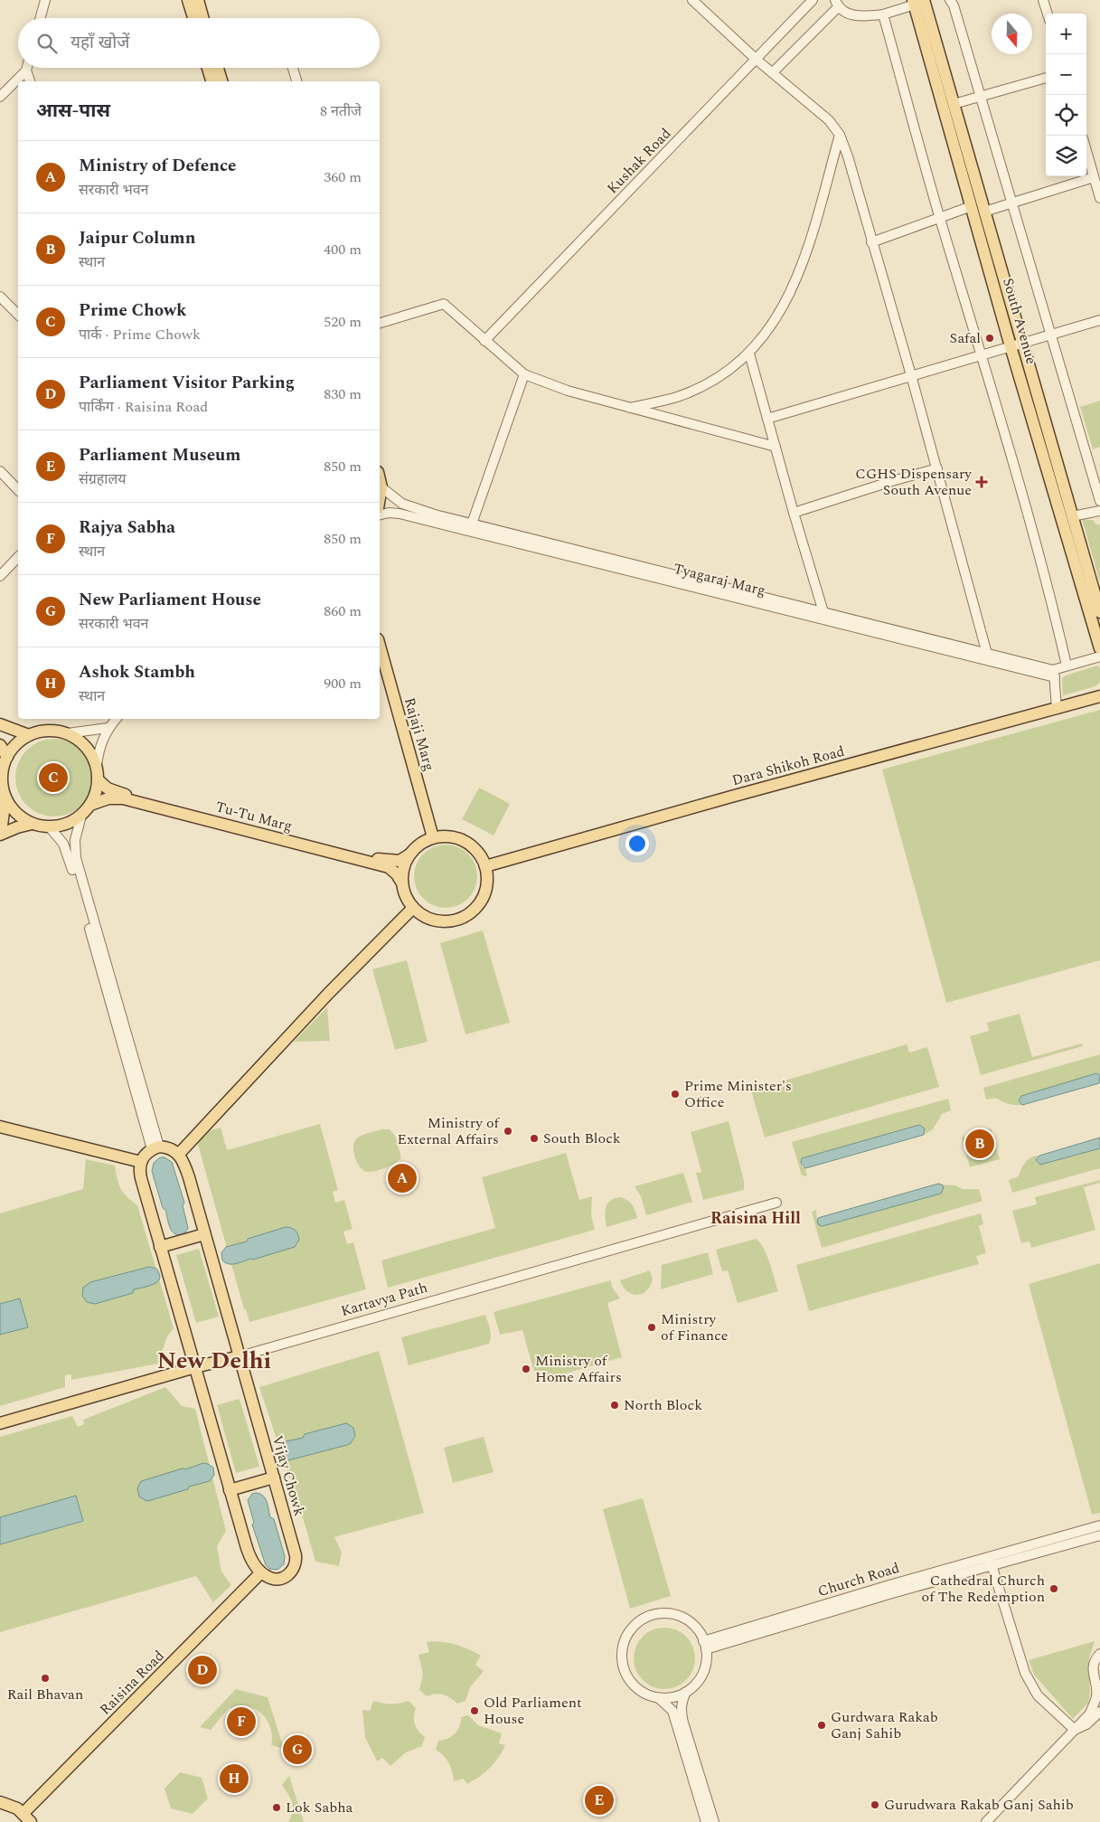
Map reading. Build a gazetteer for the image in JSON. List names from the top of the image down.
{
  "streets": {
    "main road": [
      "South Avenue",
      "Rajaji Marg",
      "Dara Shikoh Road",
      "Tu-Tu Marg",
      "Kartavya Path",
      "Vijay Chowk",
      "Raisina Road"
    ],
    "street": ["Kushak Road", "Tyagaraj Marg", "Church Road"]
  },
  "crossings": [
    ["Rajaji Marg", "Dara Shikoh Road"],
    ["Rajaji Marg", "Tu-Tu Marg"],
    ["Dara Shikoh Road", "Tu-Tu Marg"],
    ["Kartavya Path", "Vijay Chowk"],
    ["Vijay Chowk", "Raisina Road"]
  ],
  "districts": ["Raisina Hill", "New Delhi"],
  "places": {
    "other": [
      "Safal",
      "Prime Minister's Office",
      "Ministry of External Affairs",
      "South Block",
      "Ministry of Finance",
      "Ministry of Home Affairs",
      "North Block",
      "Cathedral Church of The Redemption",
      "Rail Bhavan",
      "Old Parliament House",
      "Gurdwara Rakab Ganj Sahib",
      "Gurudwara Rakab Ganj Sahib",
      "Lok Sabha"
    ],
    "health": ["CGHS Dispensary South Avenue"]
  },
  "north": "bottom",
  "page": {
    "map_buttons": ["+", "−"],
    "search": "यहाँ खोजें",
    "heading": ["आस-पास", "8 नतीजे"],
    "list": [
      {
        "mark": "A",
        "name": "Ministry of Defence",
        "note": "सरकारी भवन",
        "value": "360 m"
      },
      {
        "mark": "B",
        "name": "Jaipur Column",
        "note": "स्थान",
        "value": "400 m"
      },
      {
        "mark": "C",
        "name": "Prime Chowk",
        "note": "पार्क · Prime Chowk",
        "value": "520 m"
      },
      {
        "mark": "D",
        "name": "Parliament Visitor Parking",
        "note": "पार्किंग · Raisina Road",
        "value": "830 m"
      },
      {
        "mark": "E",
        "name": "Parliament Museum",
        "note": "संग्रहालय",
        "value": "850 m"
      },
      {
        "mark": "F",
        "name": "Rajya Sabha",
        "note": "स्थान",
        "value": "850 m"
      },
      {
        "mark": "G",
        "name": "New Parliament House",
        "note": "सरकारी भवन",
        "value": "860 m"
      },
      {
        "mark": "H",
        "name": "Ashok Stambh",
        "note": "स्थान",
        "value": "900 m"
      }
    ],
    "pins": [
      "C",
      "B",
      "A",
      "D",
      "F",
      "G",
      "H",
      "E"
    ]
  }
}
